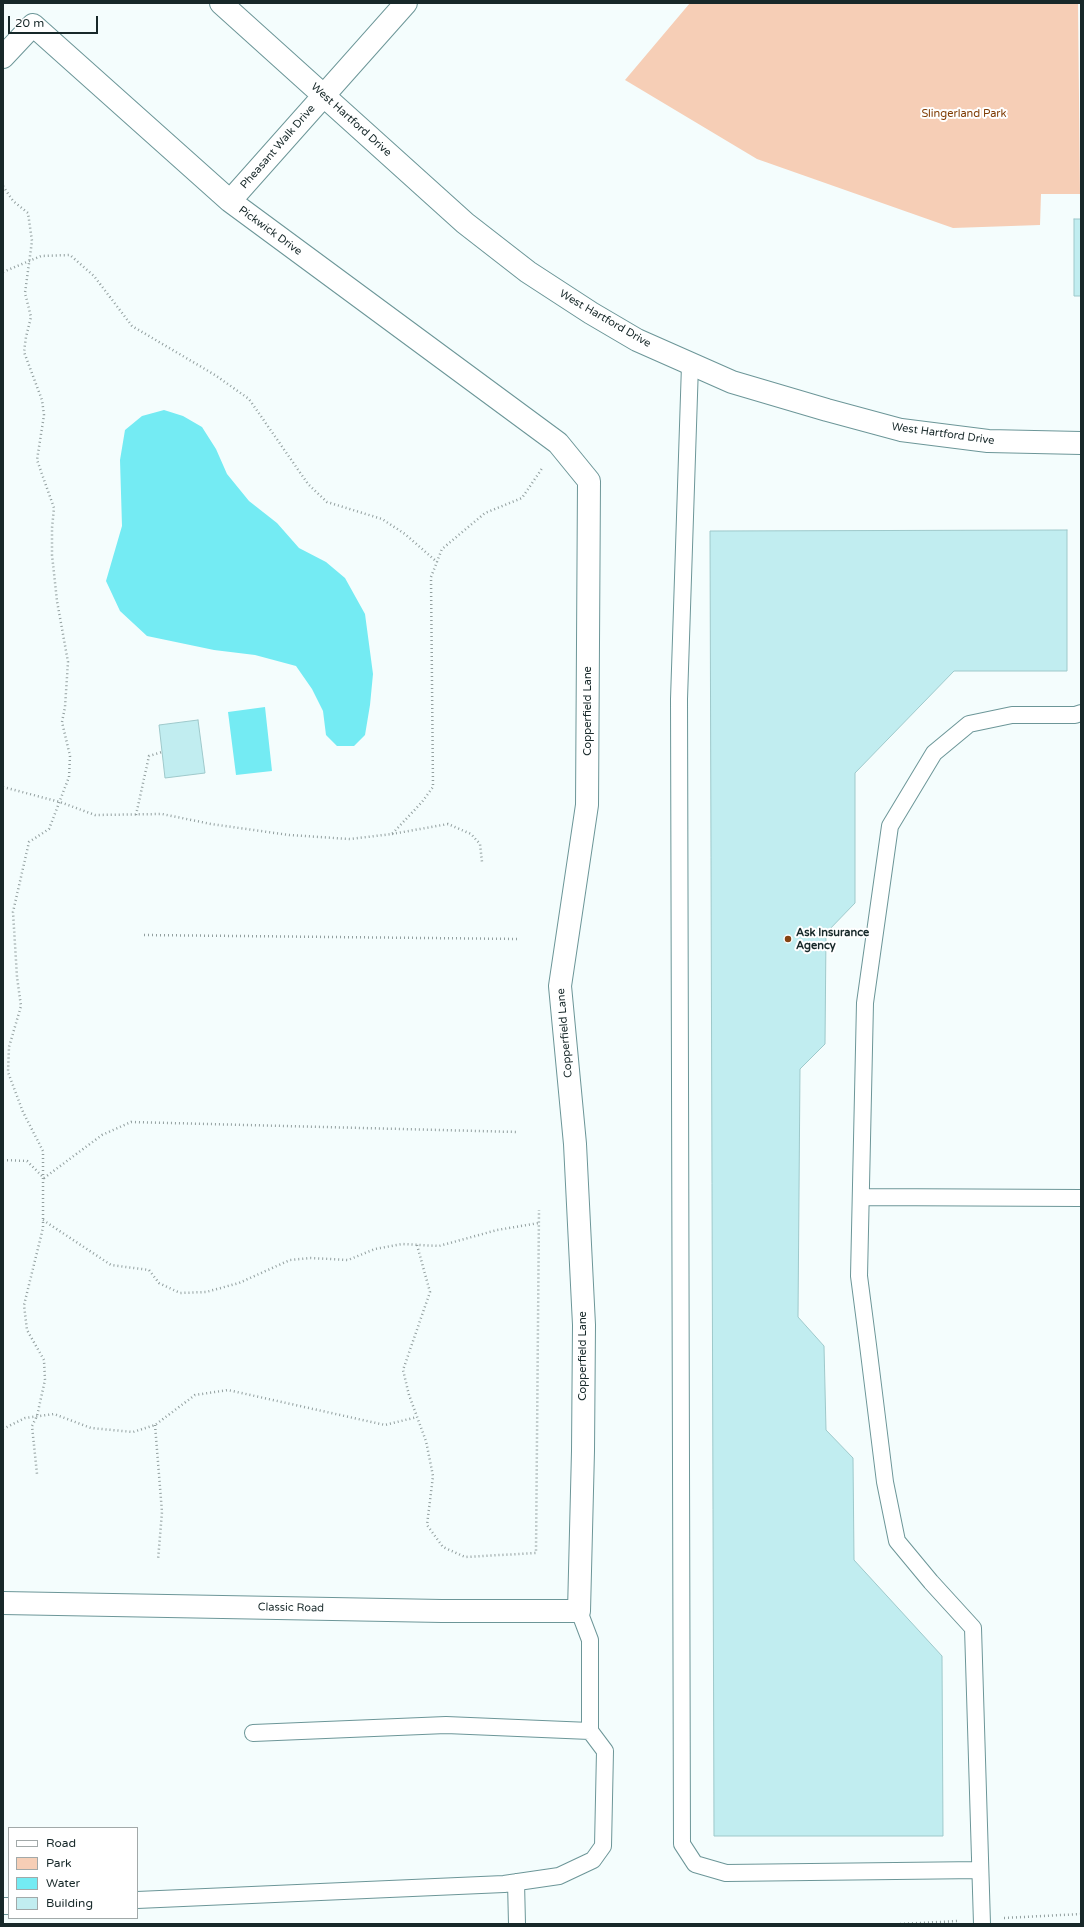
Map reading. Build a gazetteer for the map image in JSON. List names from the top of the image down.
{
  "streets": {
    "street": [
      "West Hartford Drive",
      "Pheasant Walk Drive",
      "Pickwick Drive",
      "Copperfield Lane",
      "Classic Road"
    ]
  },
  "crossings": [
    ["West Hartford Drive", "Pheasant Walk Drive"],
    ["Pheasant Walk Drive", "Pickwick Drive"],
    ["Pickwick Drive", "Copperfield Lane"],
    ["Copperfield Lane", "Classic Road"]
  ],
  "parks": ["Slingerland Park"],
  "places": ["Ask Insurance Agency"],
  "legend": [
    "Road",
    "Park",
    "Water",
    "Building"
  ],
  "scale_bar": "20 m"
}
